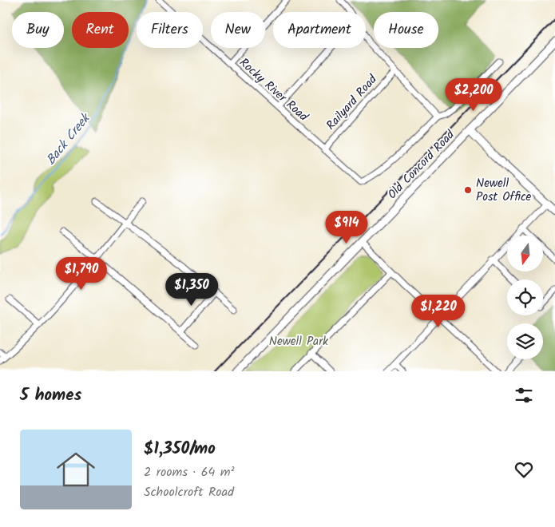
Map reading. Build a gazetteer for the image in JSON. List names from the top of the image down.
{
  "streets": {
    "street": ["Rocky River Road", "Railyard Road", "Old Concord Road"]
  },
  "crossings": [
    ["Rocky River Road", "Railyard Road"]
  ],
  "water": ["Back Creek"],
  "parks": ["Newell Park"],
  "places": ["Newell Post Office"],
  "north": "bottom",
  "page": {
    "chip": [
      "Buy",
      "Rent",
      "Filters",
      "New",
      "Apartment",
      "House"
    ],
    "price": [
      "$2,200",
      "$914",
      "$1,790",
      "$1,350",
      "$1,220"
    ],
    "heading": "5 homes",
    "list": [
      {
        "name": "$1,350/mo",
        "note": "2 rooms · 64 m² · Schoolcroft Road"
      }
    ]
  }
}
